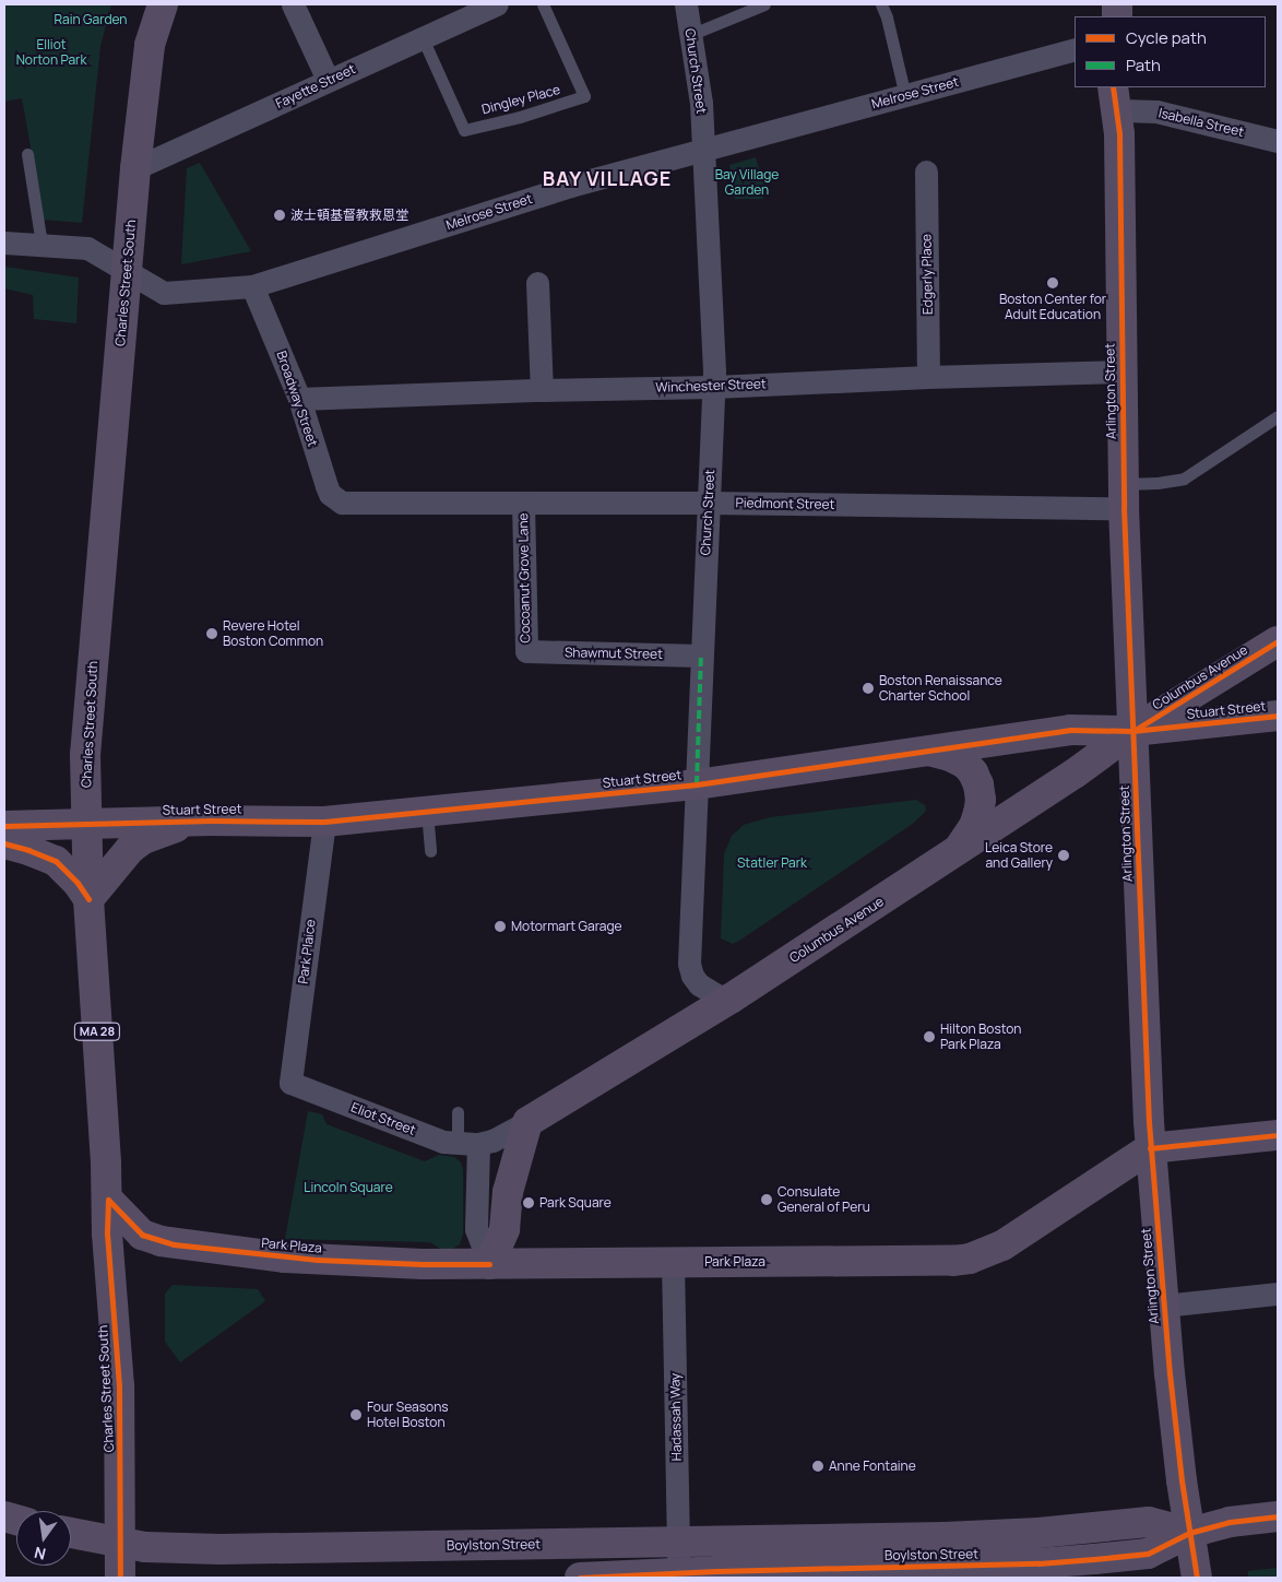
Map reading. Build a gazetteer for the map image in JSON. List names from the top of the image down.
{
  "streets": {
    "main road": [
      "Charles Street South",
      "Arlington Street",
      "Columbus Avenue",
      "Stuart Street",
      "MA 28",
      "Park Plaza",
      "Boylston Street"
    ],
    "street": [
      "Church Street",
      "Fayette Street",
      "Melrose Street",
      "Isabella Street",
      "Edgerly Place",
      "Winchester Street",
      "Broadway Street",
      "Piedmont Street",
      "Cocoanut Grove Lane",
      "Shawmut Street",
      "Park Plaice",
      "Eliot Street",
      "Hadassah Way"
    ],
    "lane": ["Dingley Place"]
  },
  "crossings": [
    ["Church Street", "Melrose Street"],
    ["Church Street", "Winchester Street"],
    ["Church Street", "Piedmont Street"],
    ["Church Street", "Shawmut Street"],
    ["Church Street", "Columbus Avenue"],
    ["Church Street", "Stuart Street"],
    ["Fayette Street", "Dingley Place"],
    ["Fayette Street", "Charles Street South"],
    ["Melrose Street", "Charles Street South"],
    ["Melrose Street", "Broadway Street"],
    ["Isabella Street", "Arlington Street"],
    ["Edgerly Place", "Winchester Street"],
    ["Charles Street South", "Stuart Street"],
    ["Charles Street South", "Park Plaza"],
    ["Charles Street South", "Boylston Street"],
    ["Winchester Street", "Arlington Street"],
    ["Winchester Street", "Broadway Street"],
    ["Arlington Street", "Piedmont Street"],
    ["Arlington Street", "Columbus Avenue"],
    ["Arlington Street", "Stuart Street"],
    ["Arlington Street", "Park Plaza"],
    ["Arlington Street", "Boylston Street"],
    ["Broadway Street", "Piedmont Street"],
    ["Piedmont Street", "Cocoanut Grove Lane"],
    ["Cocoanut Grove Lane", "Shawmut Street"],
    ["Columbus Avenue", "Stuart Street"],
    ["Columbus Avenue", "Eliot Street"],
    ["Stuart Street", "Park Plaice"],
    ["Park Plaice", "Eliot Street"],
    ["Park Plaza", "Hadassah Way"],
    ["Hadassah Way", "Boylston Street"]
  ],
  "districts": ["BAY VILLAGE"],
  "parks": [
    "Rain Garden",
    "Elliot Norton Park",
    "Bay Village Garden",
    "Statler Park",
    "Lincoln Square"
  ],
  "places": [
    "波士頓基督教救恩堂",
    "Boston Center for Adult Education",
    "Revere Hotel Boston Common",
    "Boston Renaissance Charter School",
    "Leica Store and Gallery",
    "Motormart Garage",
    "Hilton Boston Park Plaza",
    "Consulate General of Peru",
    "Park Square",
    "Four Seasons Hotel Boston",
    "Anne Fontaine"
  ],
  "legend": ["Cycle path", "Path"],
  "north": "bottom"
}
